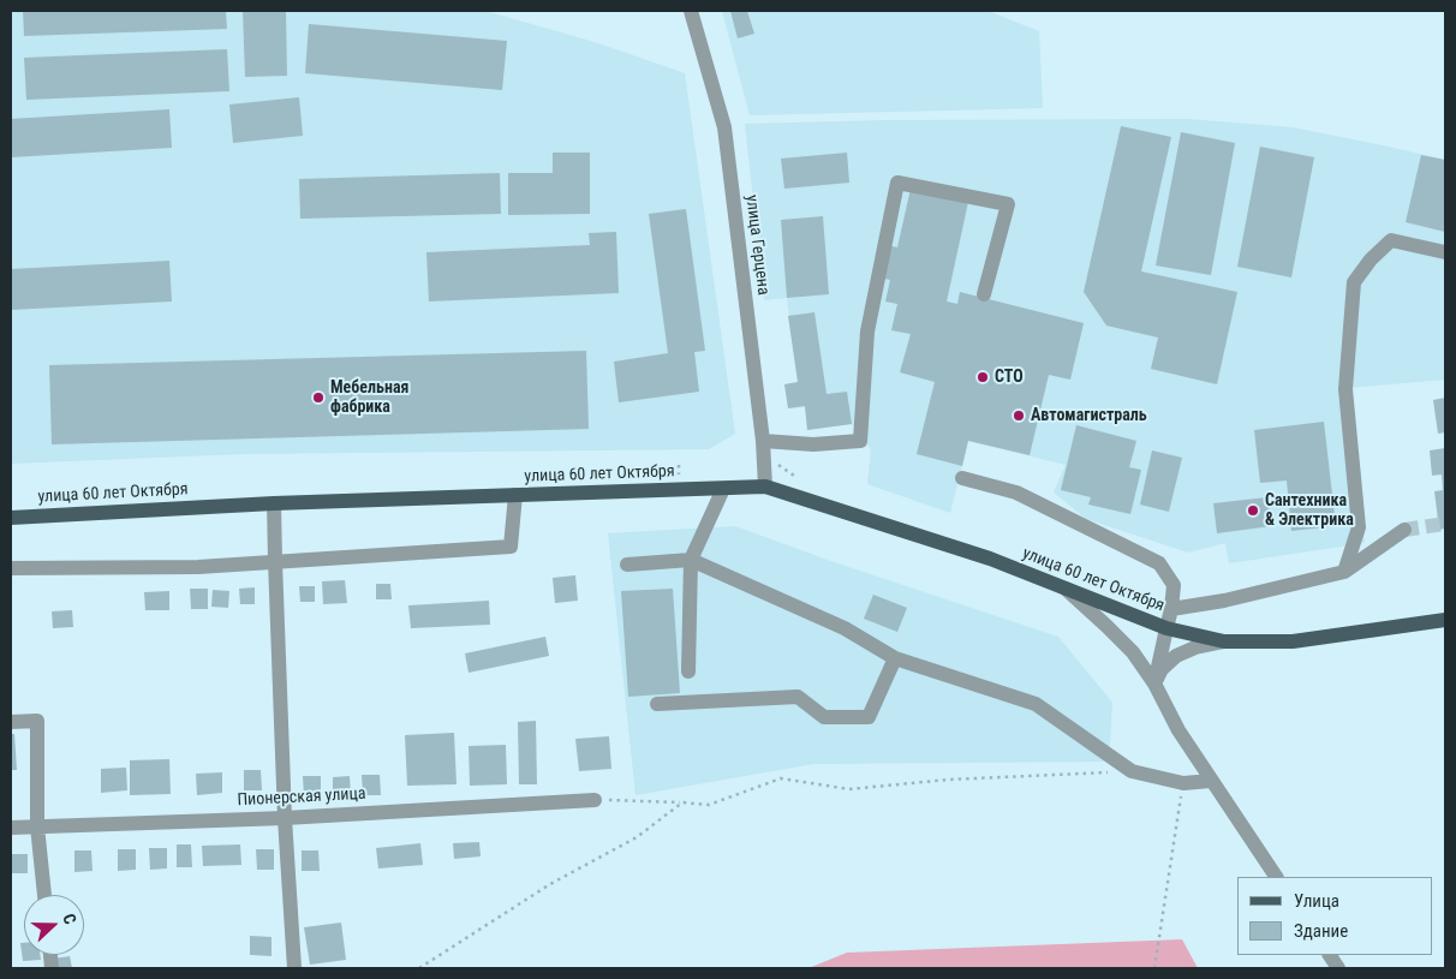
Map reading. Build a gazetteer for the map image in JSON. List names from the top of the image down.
{
  "streets": {
    "main road": ["улица 60 лет Октября"],
    "street": ["улица Герцена", "Пионерская улица"]
  },
  "crossings": [
    ["улица Герцена", "улица 60 лет Октября"]
  ],
  "places": [
    "СТО",
    "Мебельная фабрика",
    "Автомагистраль",
    "Сантехника & Электрика"
  ],
  "legend": ["Улица", "Здание"],
  "north": "right"
}
